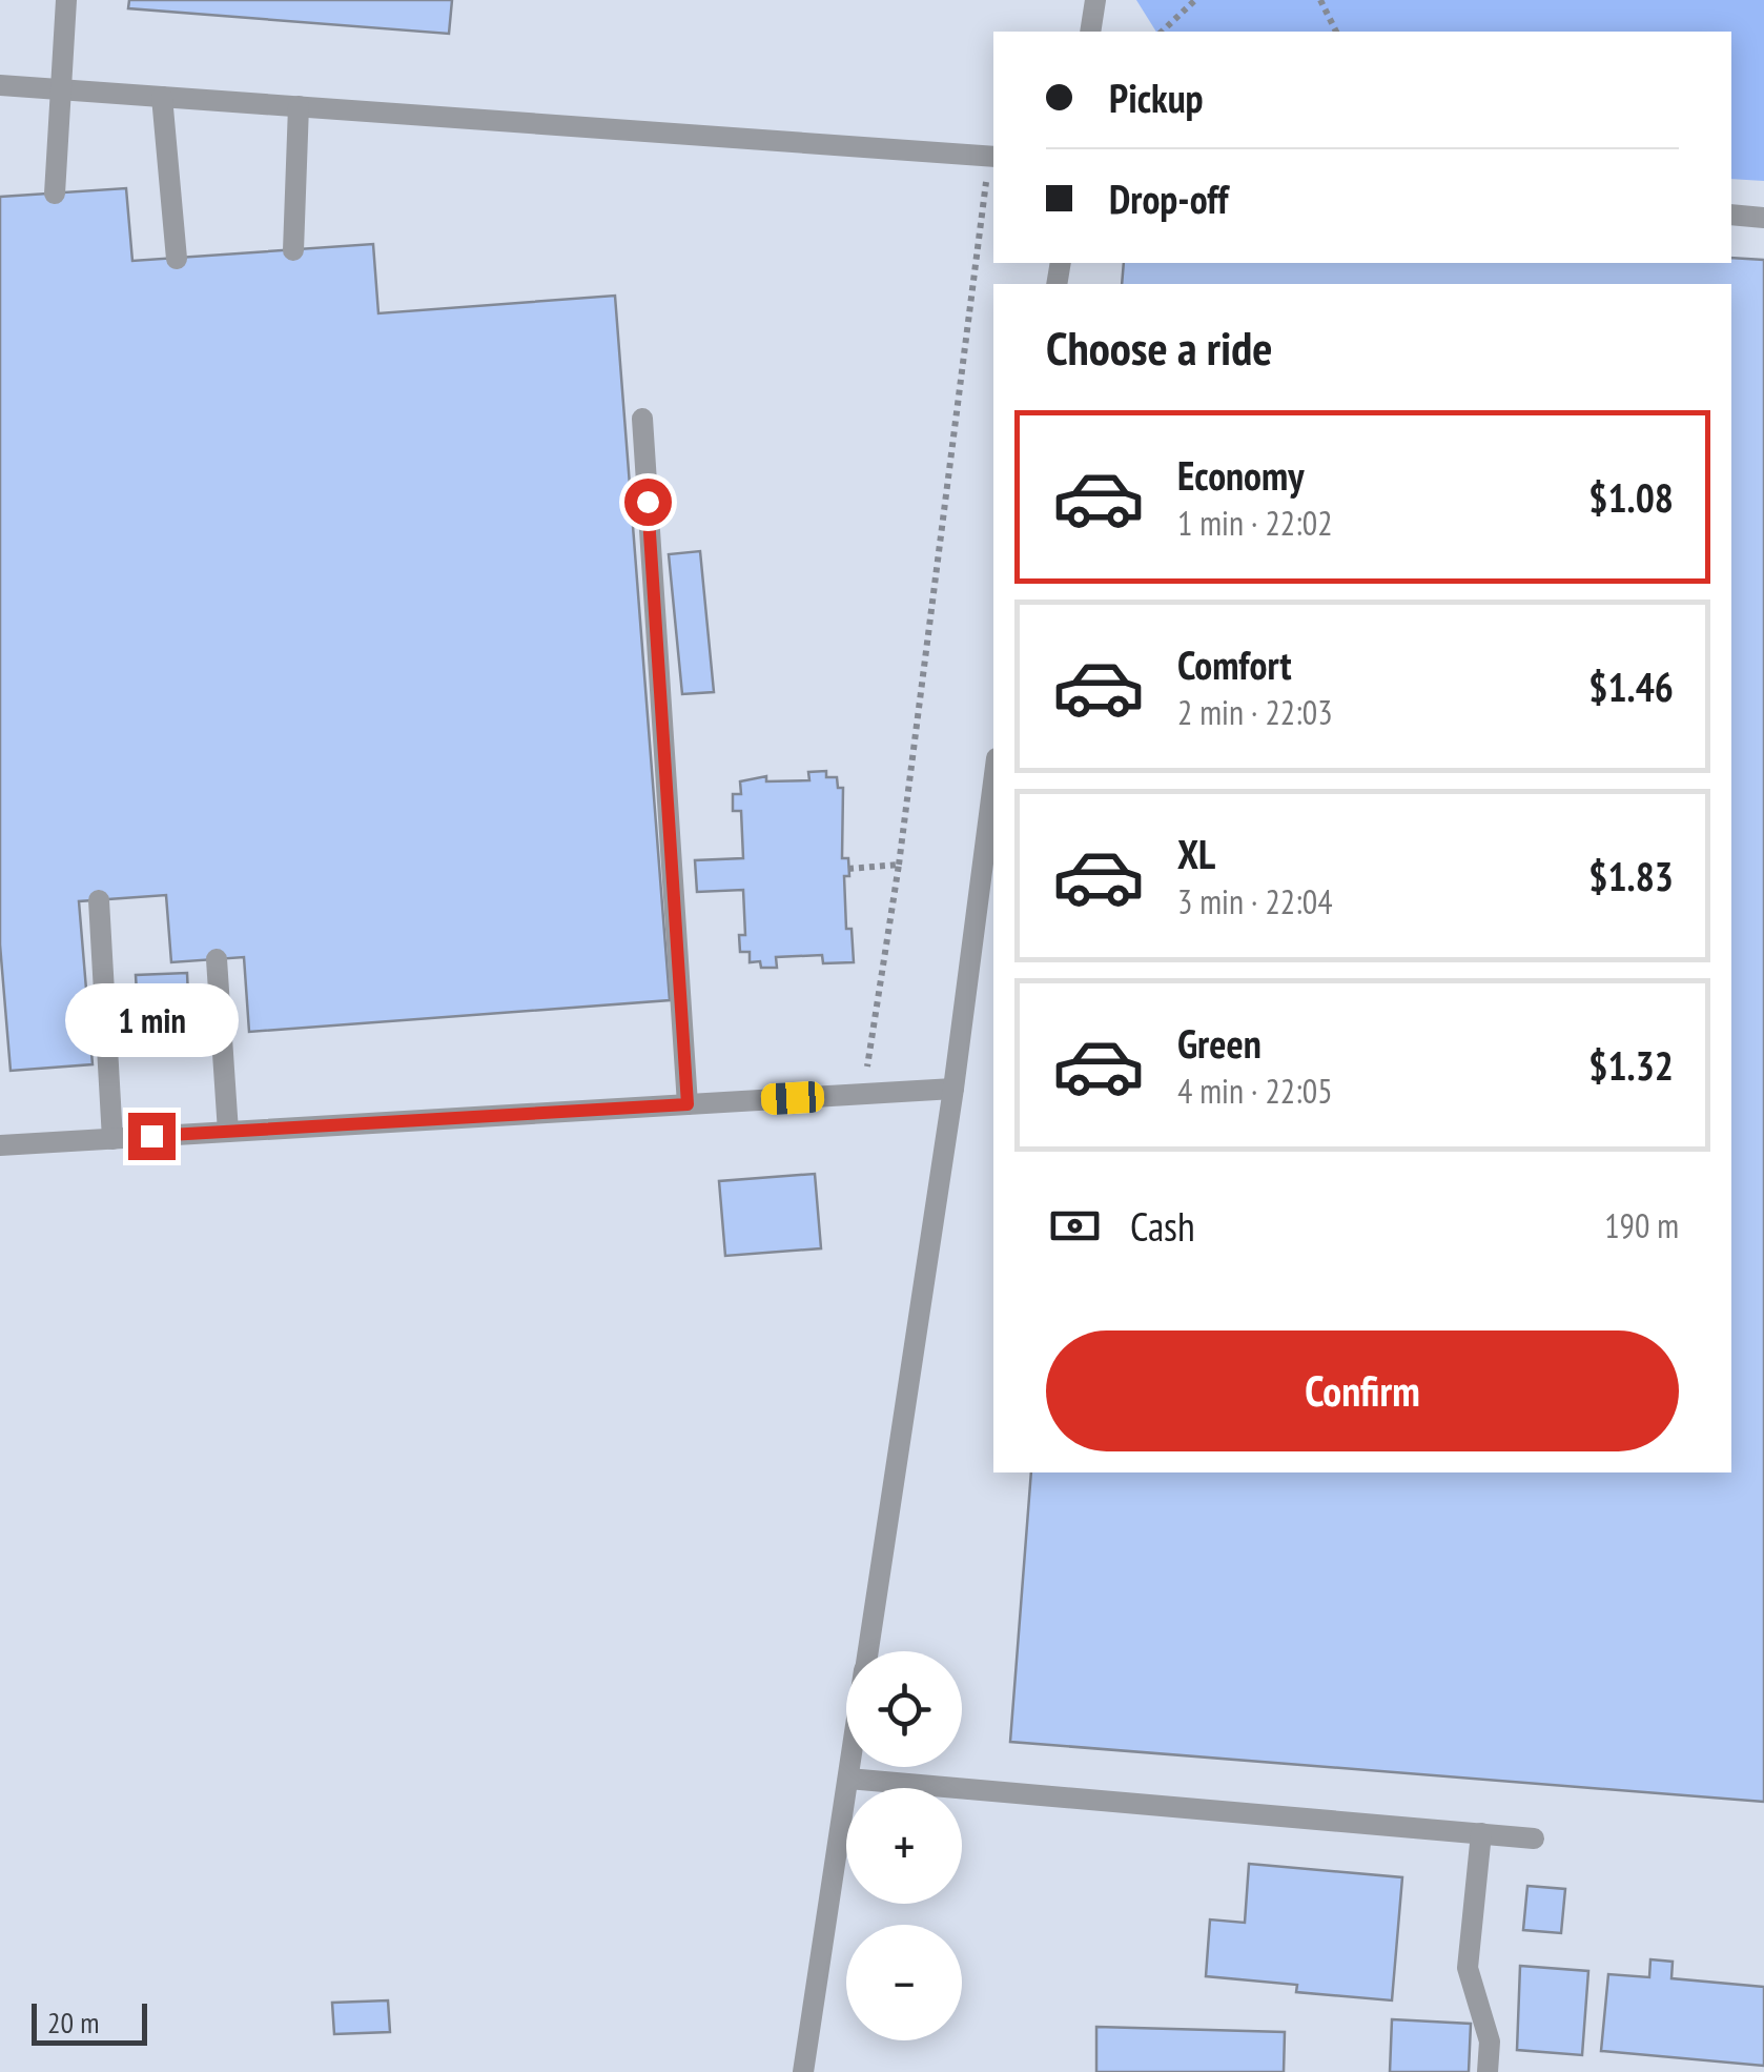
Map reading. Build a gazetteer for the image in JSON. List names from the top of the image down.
{
  "scale_bar": "20 m",
  "page": {
    "banner": ["Pickup", "Drop-off"],
    "heading": "Choose a ride",
    "list": [
      {
        "name": "Economy",
        "note": "1 min · 22:02",
        "value": "$1.08"
      },
      {
        "name": "Comfort",
        "note": "2 min · 22:03",
        "value": "$1.46"
      },
      {
        "name": "XL",
        "note": "3 min · 22:04",
        "value": "$1.83"
      },
      {
        "name": "Green",
        "note": "4 min · 22:05",
        "value": "$1.32"
      }
    ],
    "bubble": "1 min",
    "pay": ["Cash", "190 m"],
    "buttons": "Confirm",
    "map_buttons": ["+", "−"],
    "scale": "20 m"
  }
}
